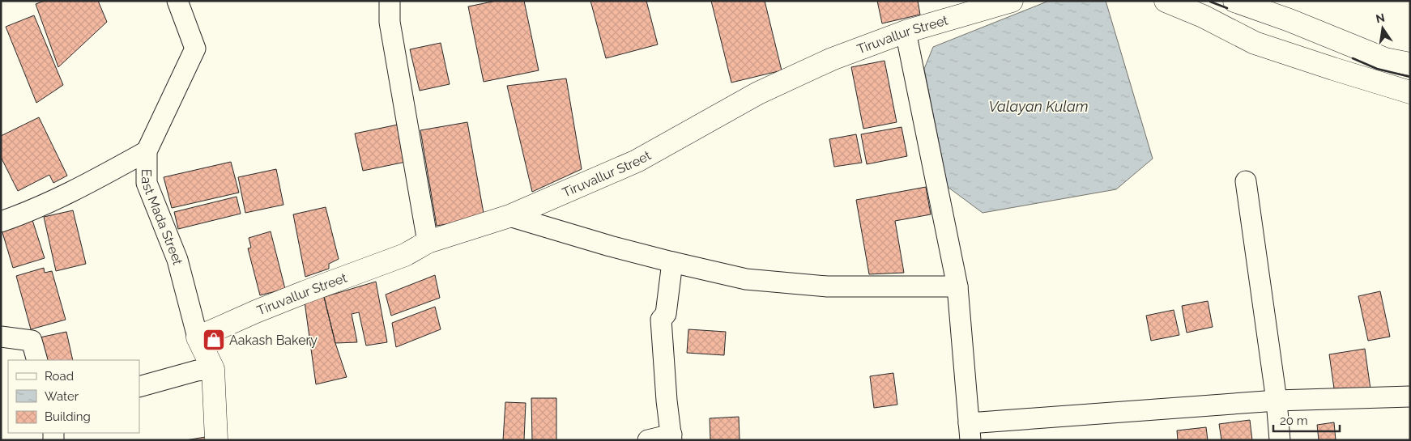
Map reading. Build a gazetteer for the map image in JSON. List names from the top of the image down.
{
  "streets": {
    "street": ["Tiruvallur Street", "East Mada Street"]
  },
  "crossings": [
    ["Tiruvallur Street", "East Mada Street"]
  ],
  "water": ["Valayan Kulam"],
  "places": {
    "shop": ["Aakash Bakery"]
  },
  "legend": ["Road", "Water", "Building"],
  "scale_bar": "20 m",
  "north": "top"
}
